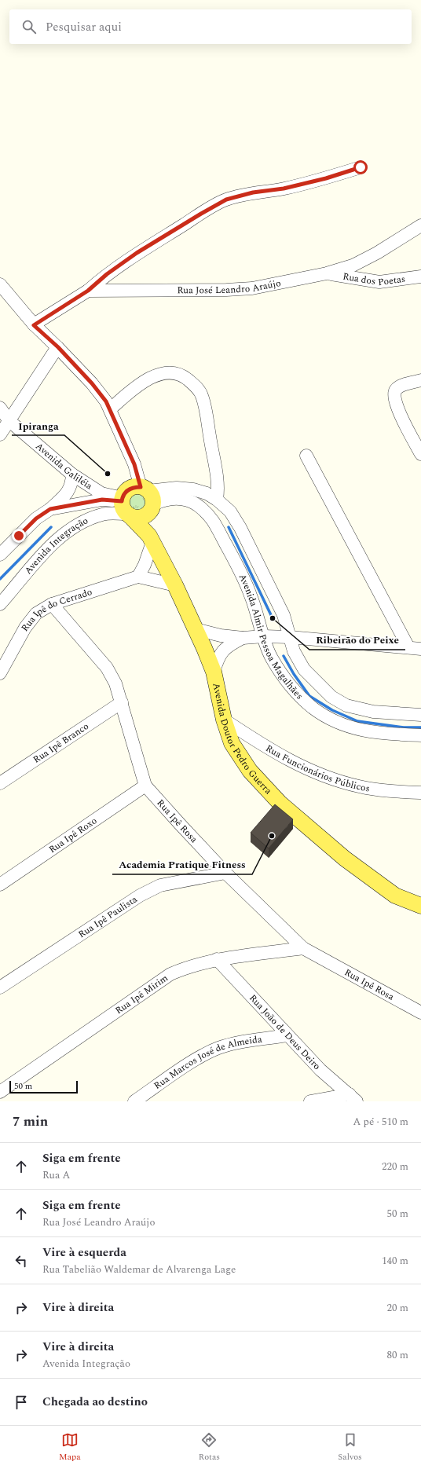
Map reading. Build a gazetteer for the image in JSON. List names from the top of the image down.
{
  "streets": {
    "main road": ["Avenida Doutor Pedro Guerra"],
    "street": [
      "Rua dos Poetas",
      "Rua José Leandro Araújo",
      "Avenida Galiléia",
      "Avenida Integração",
      "Rua Ipê do Cerrado",
      "Avenida Almir Pessoa Magalhães",
      "Rua Ipê Branco",
      "Rua Funcionários Públicos",
      "Rua Ipê Rosa",
      "Rua Ipê Roxo",
      "Rua Ipê Paulista",
      "Rua Ipê Mirim",
      "Rua João de Deus Deiro",
      "Rua Marcos José de Almeida"
    ]
  },
  "crossings": [
    ["Rua dos Poetas", "Rua José Leandro Araújo"],
    ["Avenida Galiléia", "Avenida Integração"],
    ["Avenida Galiléia", "Avenida Doutor Pedro Guerra"],
    ["Avenida Integração", "Avenida Doutor Pedro Guerra"],
    ["Rua Ipê do Cerrado", "Rua Ipê Rosa"],
    ["Avenida Almir Pessoa Magalhães", "Avenida Doutor Pedro Guerra"],
    ["Avenida Doutor Pedro Guerra", "Rua Funcionários Públicos"],
    ["Rua Ipê Branco", "Rua Ipê Rosa"],
    ["Rua Ipê Rosa", "Rua Ipê Roxo"],
    ["Rua Ipê Rosa", "Rua Ipê Paulista"],
    ["Rua Ipê Rosa", "Rua Ipê Mirim"],
    ["Rua Ipê Mirim", "Rua João de Deus Deiro"],
    ["Rua João de Deus Deiro", "Rua Marcos José de Almeida"]
  ],
  "places": ["Ipiranga", "Ribeirão do Peixe", "Academia Pratique Fitness"],
  "scale_bar": "50 m",
  "page": {
    "search": "Pesquisar aqui",
    "scale": "50 m",
    "heading": ["7 min", "A pé · 510 m"],
    "list": [
      ["Siga em frente", "Rua A", "220 m"],
      ["Siga em frente", "Rua José Leandro Araújo", "50 m"],
      ["Vire à esquerda", "Rua Tabelião Waldemar de Alvarenga Lage", "140 m"],
      ["Vire à direita", "20 m"],
      ["Vire à direita", "Avenida Integração", "80 m"],
      "Chegada ao destino"
    ],
    "nav": ["Mapa", "Rotas", "Salvos"]
  }
}
